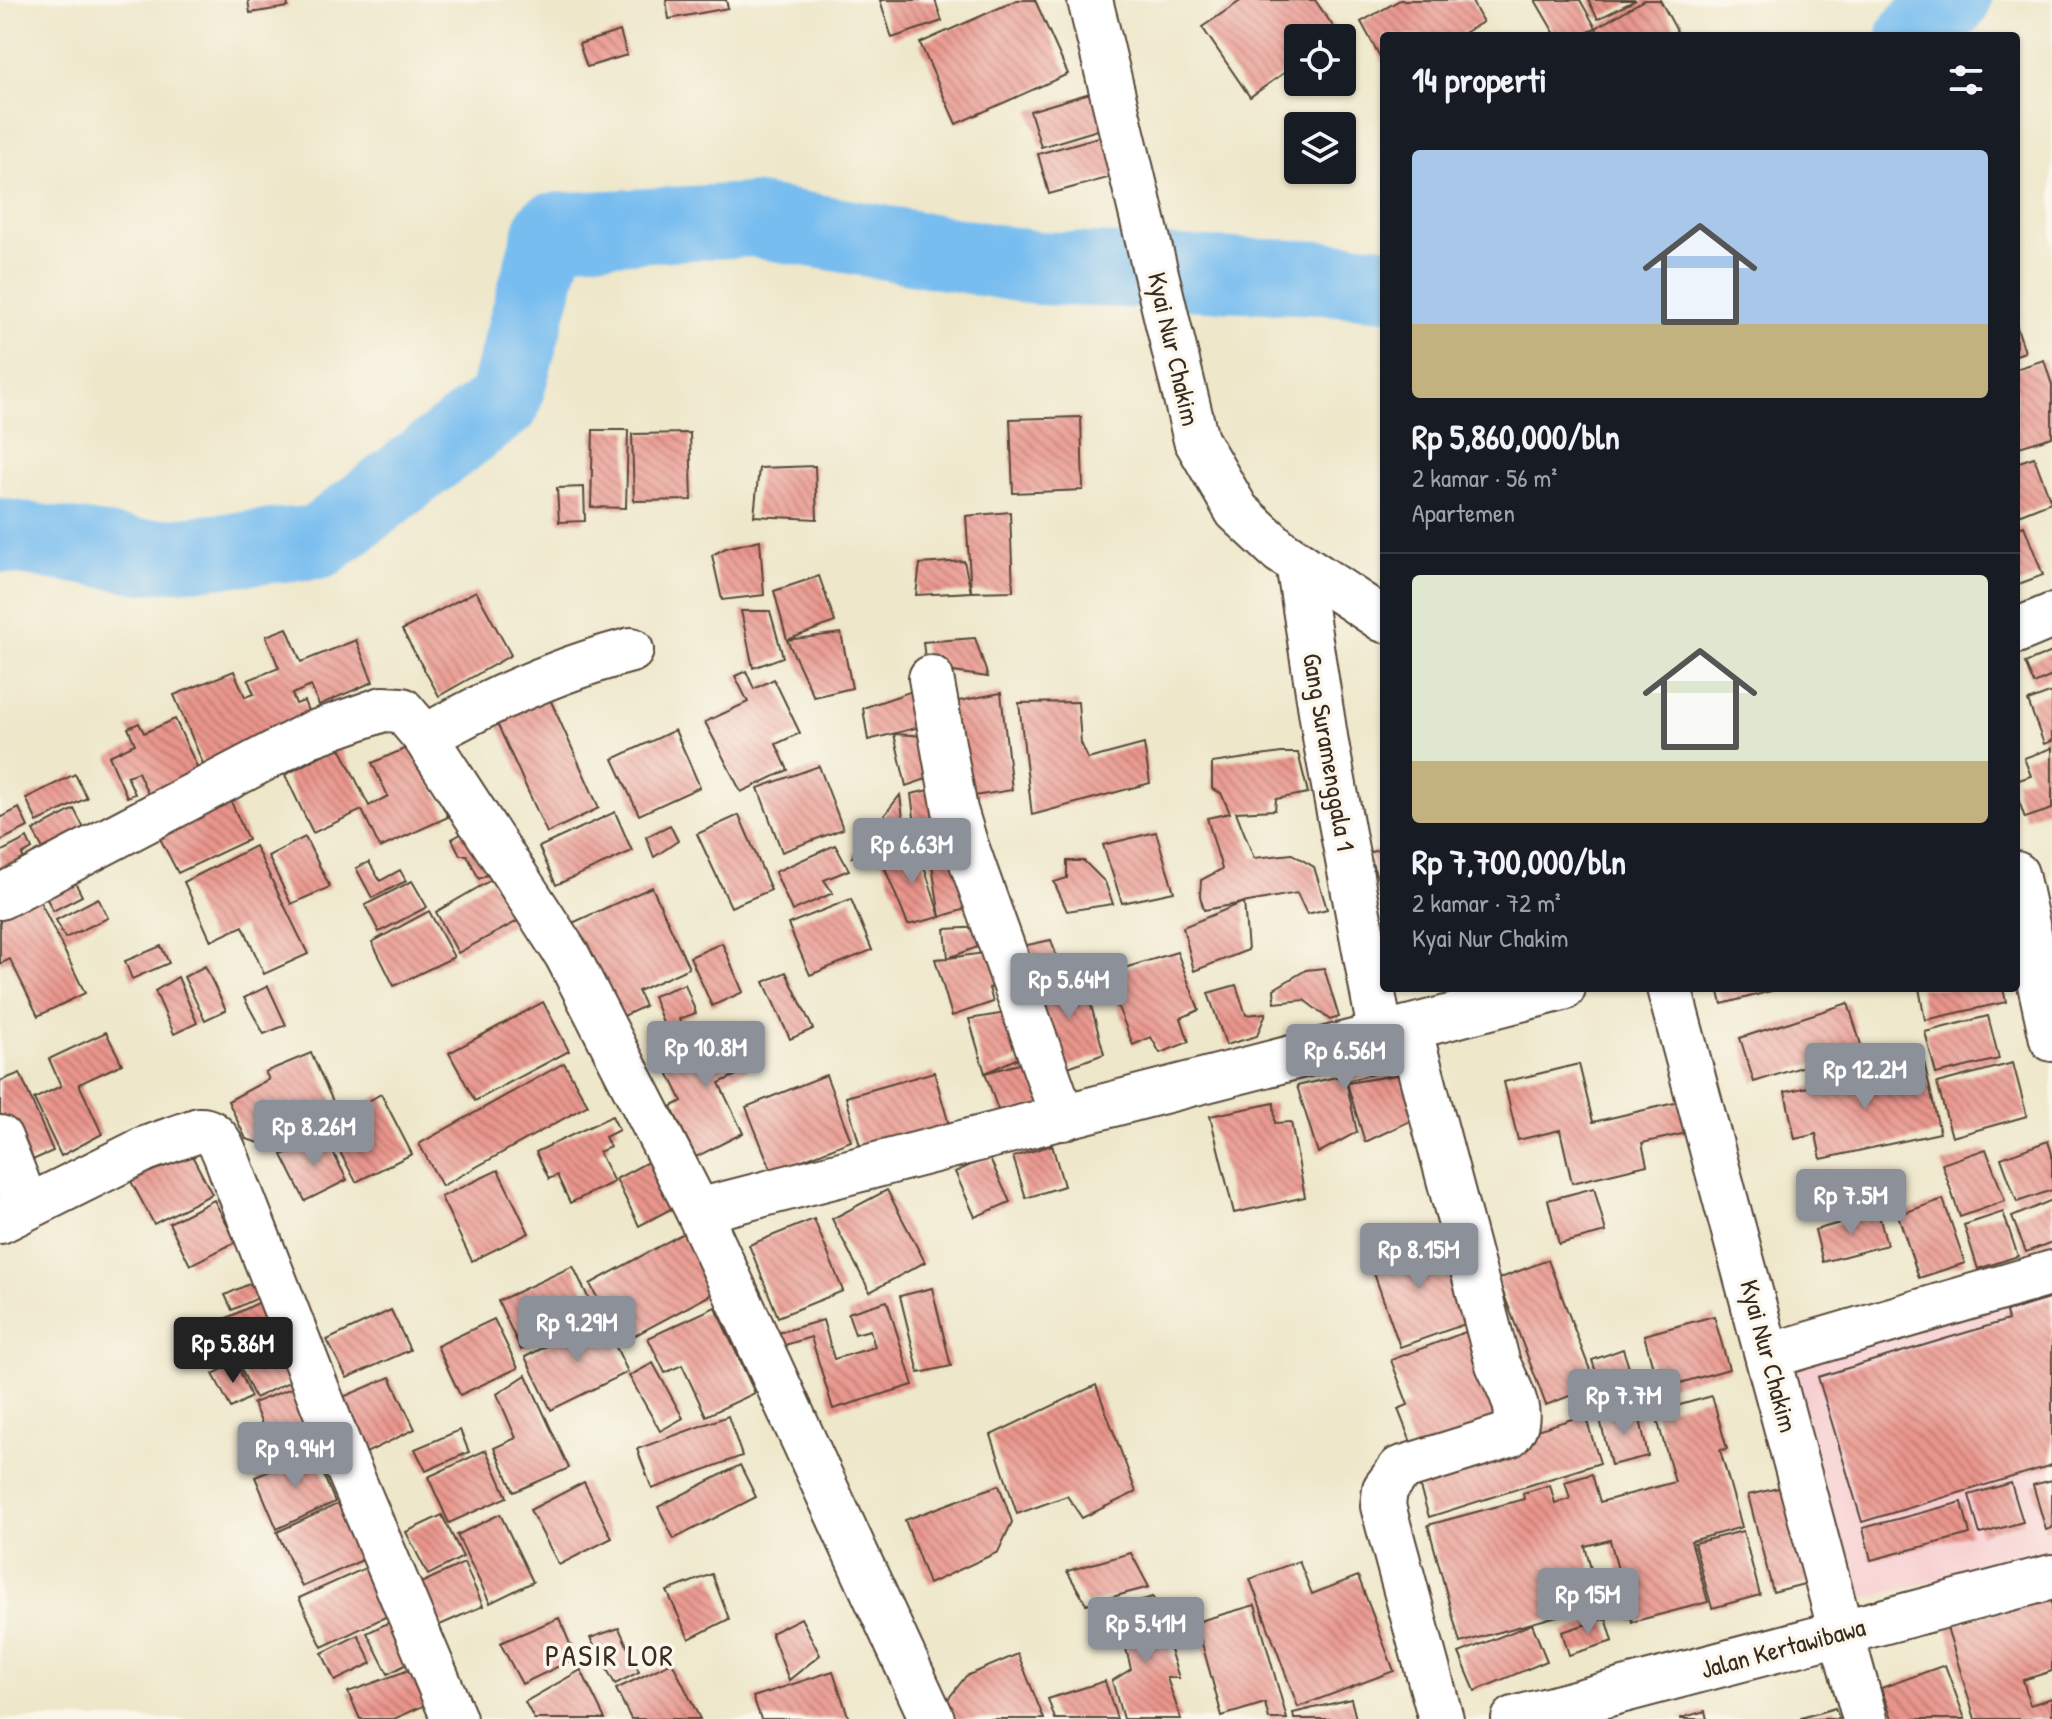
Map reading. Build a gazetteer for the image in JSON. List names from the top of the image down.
{
  "streets": {
    "street": ["Kyai Nur Chakim", "Gang Suramenggala 1", "Jalan Kertawibawa"]
  },
  "crossings": [
    ["Kyai Nur Chakim", "Gang Suramenggala 1"],
    ["Kyai Nur Chakim", "Jalan Kertawibawa"]
  ],
  "districts": ["PASIR LOR"],
  "page": {
    "heading": "14 properti",
    "list": [
      {
        "name": "Rp 5,860,000/bln",
        "note": "2 kamar · 56 m² · Apartemen"
      },
      {
        "name": "Rp 7,700,000/bln",
        "note": "2 kamar · 72 m² · Kyai Nur Chakim"
      }
    ],
    "price": [
      "Rp 6.63M",
      "Rp 5.64M",
      "Rp 10.8M",
      "Rp 6.56M",
      "Rp 12.2M",
      "Rp 8.26M",
      "Rp 7.5M",
      "Rp 8.15M",
      "Rp 9.29M",
      "Rp 5.86M",
      "Rp 7.7M",
      "Rp 9.94M",
      "Rp 15M",
      "Rp 5.41M"
    ]
  }
}
